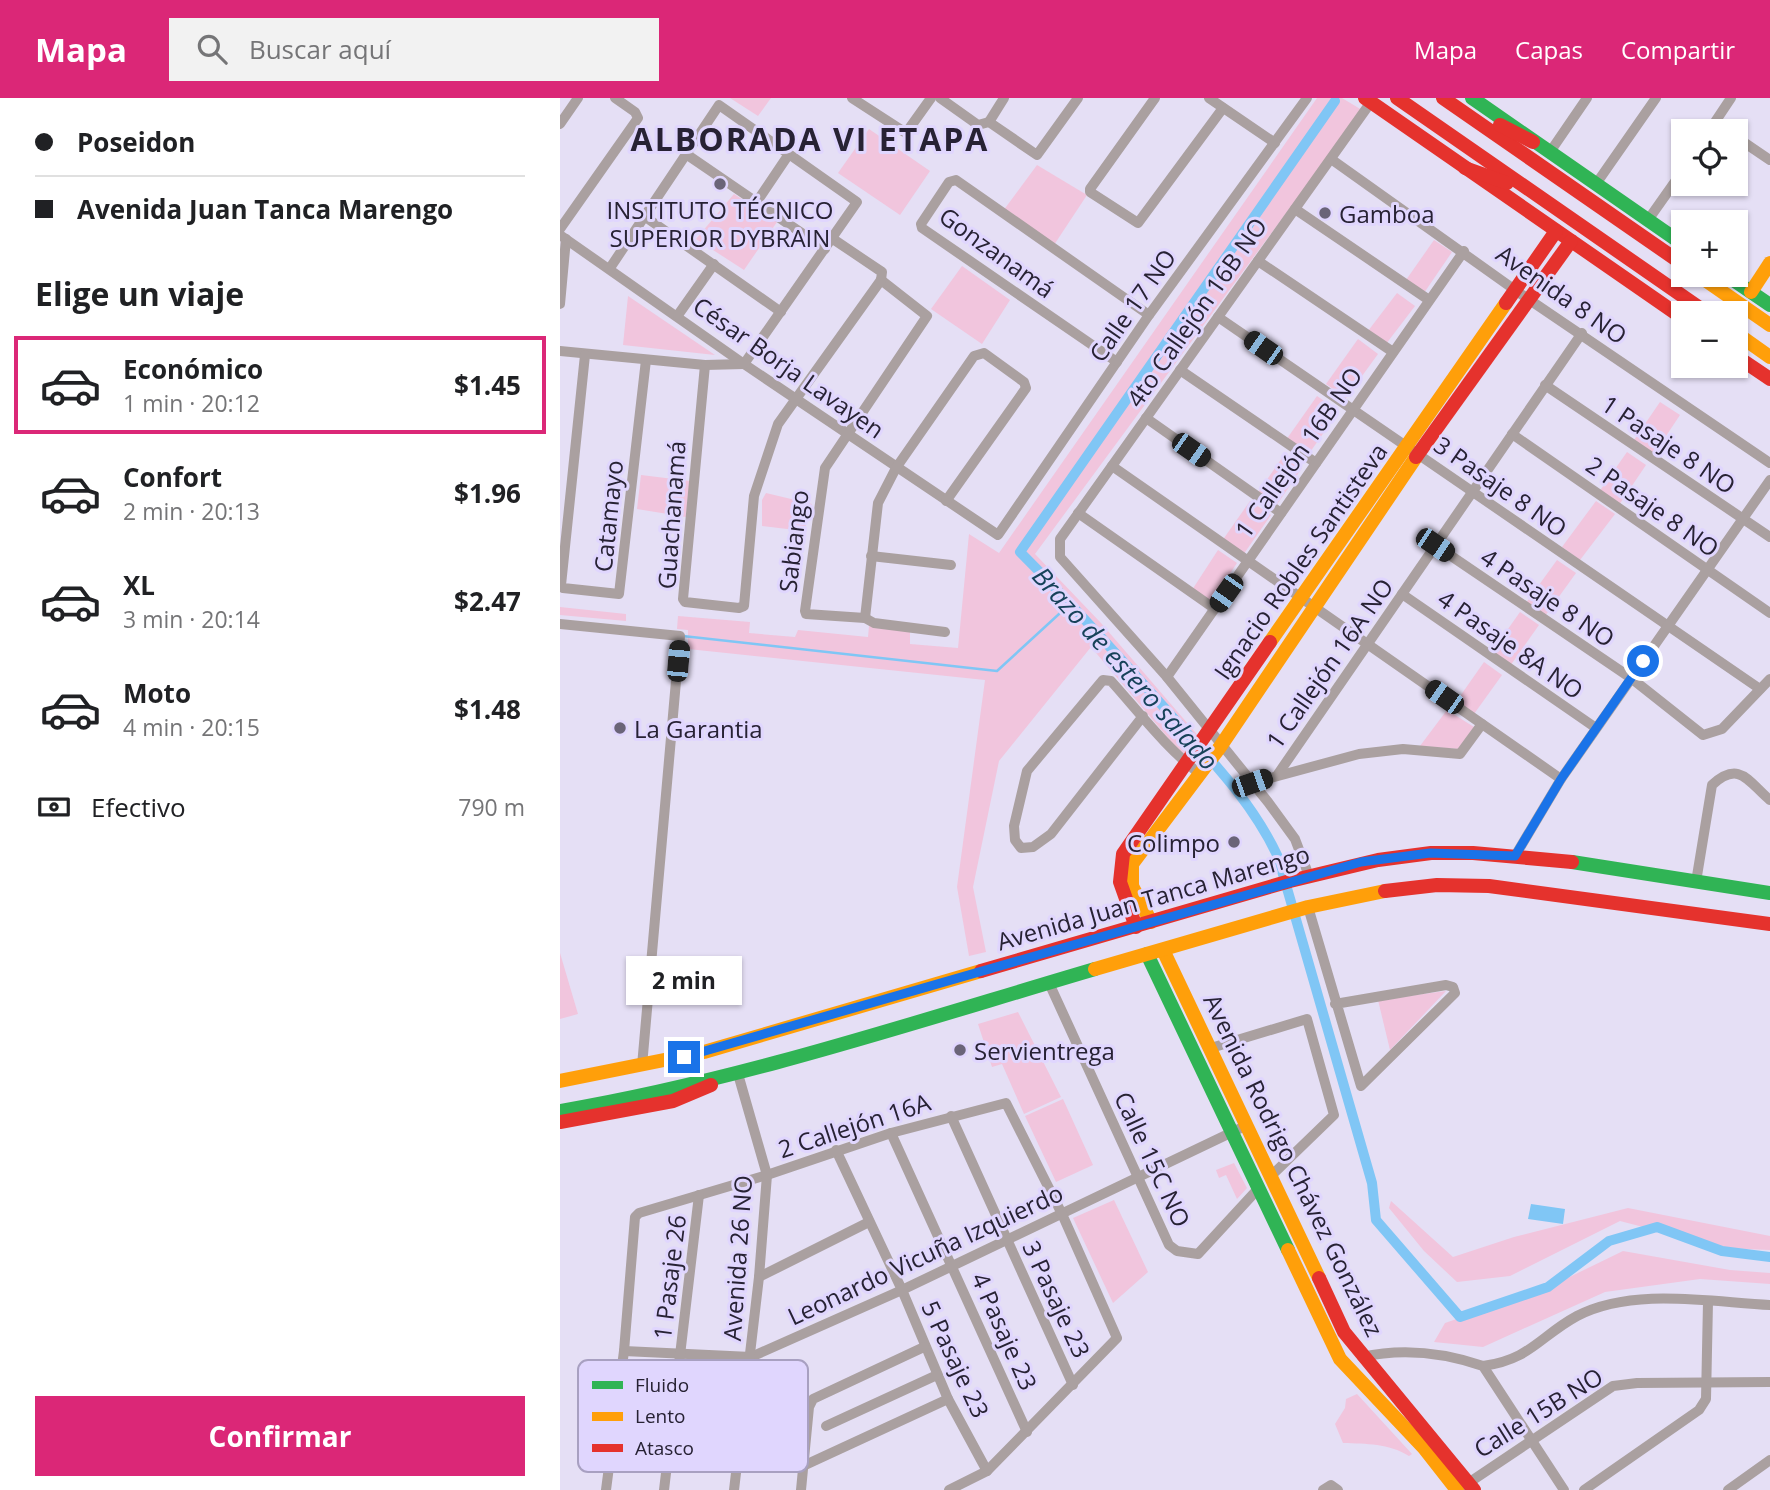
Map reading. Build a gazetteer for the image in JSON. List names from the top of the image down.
{
  "streets": {
    "main road": ["Ignacio Robles Santisteva", "Avenida Juan Tanca Marengo", "Avenida Rodrigo Chávez González"],
    "street": [
      "Gonzanamá",
      "Avenida 8 NO",
      "Calle 17 NO",
      "4to Callejón 16B NO",
      "César Borja Lavayen",
      "1 Pasaje 8 NO",
      "1 Callejón 16B NO",
      "3 Pasaje 8 NO",
      "2 Pasaje 8 NO",
      "Guachanamá",
      "Catamayo",
      "Sabiango",
      "4 Pasaje 8 NO",
      "4 Pasaje 8A NO",
      "1 Callejón 16A NO",
      "2 Callejón 16A",
      "Calle 15C NO",
      "Leonardo Vicuña Izquierdo",
      "Avenida 26 NO",
      "1 Pasaje 26",
      "3 Pasaje 23",
      "4 Pasaje 23",
      "5 Pasaje 23",
      "Calle 15B NO"
    ]
  },
  "crossings": [
    ["Gonzanamá", "Calle 17 NO"],
    ["Avenida 8 NO", "4to Callejón 16B NO"],
    ["Avenida 8 NO", "1 Callejón 16B NO"],
    ["Avenida 8 NO", "Ignacio Robles Santisteva"],
    ["Avenida 8 NO", "1 Callejón 16A NO"],
    ["Calle 17 NO", "César Borja Lavayen"],
    ["4to Callejón 16B NO", "1 Callejón 16B NO"],
    ["4to Callejón 16B NO", "3 Pasaje 8 NO"],
    ["César Borja Lavayen", "Guachanamá"],
    ["César Borja Lavayen", "Sabiango"],
    ["1 Pasaje 8 NO", "1 Callejón 16A NO"],
    ["1 Callejón 16B NO", "3 Pasaje 8 NO"],
    ["3 Pasaje 8 NO", "Ignacio Robles Santisteva"],
    ["3 Pasaje 8 NO", "4 Pasaje 8 NO"],
    ["3 Pasaje 8 NO", "1 Callejón 16A NO"],
    ["2 Pasaje 8 NO", "1 Callejón 16A NO"],
    ["Ignacio Robles Santisteva", "Avenida Juan Tanca Marengo"],
    ["4 Pasaje 8 NO", "1 Callejón 16A NO"],
    ["4 Pasaje 8A NO", "1 Callejón 16A NO"],
    ["2 Callejón 16A", "Leonardo Vicuña Izquierdo"],
    ["2 Callejón 16A", "Avenida 26 NO"],
    ["2 Callejón 16A", "1 Pasaje 26"],
    ["2 Callejón 16A", "3 Pasaje 23"],
    ["2 Callejón 16A", "4 Pasaje 23"],
    ["2 Callejón 16A", "5 Pasaje 23"],
    ["Calle 15C NO", "Avenida Rodrigo Chávez González"],
    ["Calle 15C NO", "Leonardo Vicuña Izquierdo"],
    ["Avenida Rodrigo Chávez González", "Leonardo Vicuña Izquierdo"],
    ["Avenida Rodrigo Chávez González", "Calle 15B NO"],
    ["Leonardo Vicuña Izquierdo", "Avenida 26 NO"],
    ["Leonardo Vicuña Izquierdo", "1 Pasaje 26"],
    ["Leonardo Vicuña Izquierdo", "3 Pasaje 23"],
    ["Leonardo Vicuña Izquierdo", "4 Pasaje 23"],
    ["Leonardo Vicuña Izquierdo", "5 Pasaje 23"]
  ],
  "districts": ["ALBORADA VI ETAPA"],
  "water": ["Brazo de estero salado"],
  "places": [
    "INSTITUTO TÉCNICO SUPERIOR DYBRAIN",
    "Gamboa",
    "La Garantia",
    "Colimpo",
    "Servientrega"
  ],
  "legend": ["Fluido", "Lento", "Atasco"],
  "page": {
    "header": "Mapa",
    "search": "Buscar aquí",
    "nav": ["Mapa", "Capas", "Compartir"],
    "banner": ["Poseidon", "Avenida Juan Tanca Marengo"],
    "map_buttons": ["+", "−"],
    "heading": "Elige un viaje",
    "list": [
      {
        "name": "Económico",
        "note": "1 min · 20:12",
        "value": "$1.45"
      },
      {
        "name": "Confort",
        "note": "2 min · 20:13",
        "value": "$1.96"
      },
      {
        "name": "XL",
        "note": "3 min · 20:14",
        "value": "$2.47"
      },
      {
        "name": "Moto",
        "note": "4 min · 20:15",
        "value": "$1.48"
      }
    ],
    "pay": ["Efectivo", "790 m"],
    "bubble": "2 min",
    "buttons": "Confirmar"
  }
}
